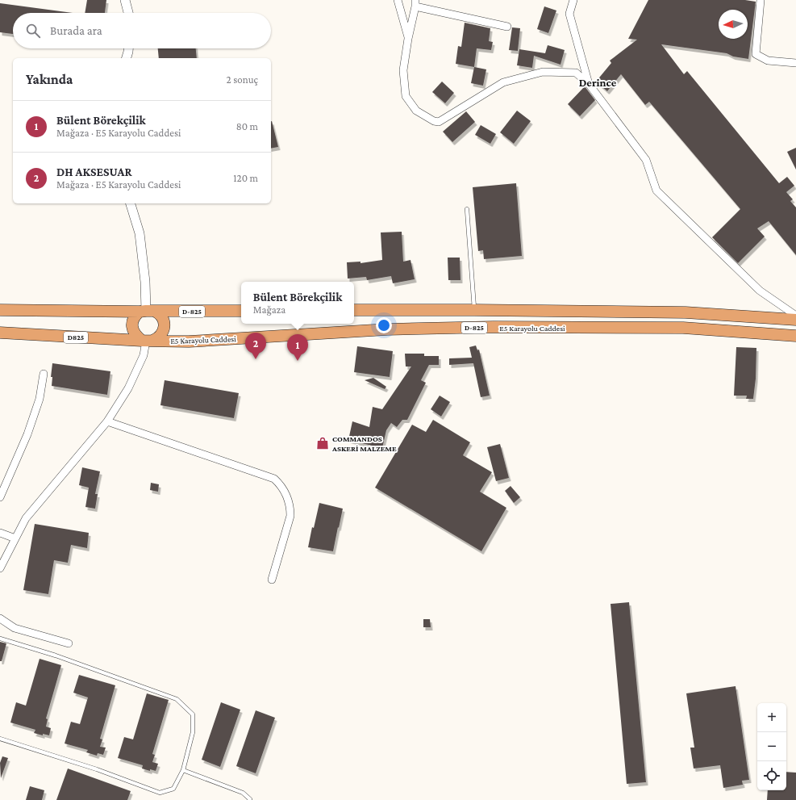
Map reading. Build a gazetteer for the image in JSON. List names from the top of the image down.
{
  "streets": {
    "highway": ["D-825", "E5 Karayolu Caddesi", "D825"]
  },
  "crossings": [
    ["D-825", "E5 Karayolu Caddesi"]
  ],
  "districts": ["Derince"],
  "places": {
    "shop": ["COMMANDOS ASKERİ MALZEME"]
  },
  "north": "left",
  "page": {
    "search": "Burada ara",
    "heading": ["Yakında", "2 sonuç"],
    "list": [
      {
        "mark": "1",
        "name": "Bülent Börekçilik",
        "note": "Mağaza · E5 Karayolu Caddesi",
        "value": "80 m"
      },
      {
        "mark": "2",
        "name": "DH AKSESUAR",
        "note": "Mağaza · E5 Karayolu Caddesi",
        "value": "120 m"
      }
    ],
    "popup": ["Bülent Börekçilik", "Mağaza"],
    "pins": ["2", "1"],
    "map_buttons": ["+", "−"]
  }
}
